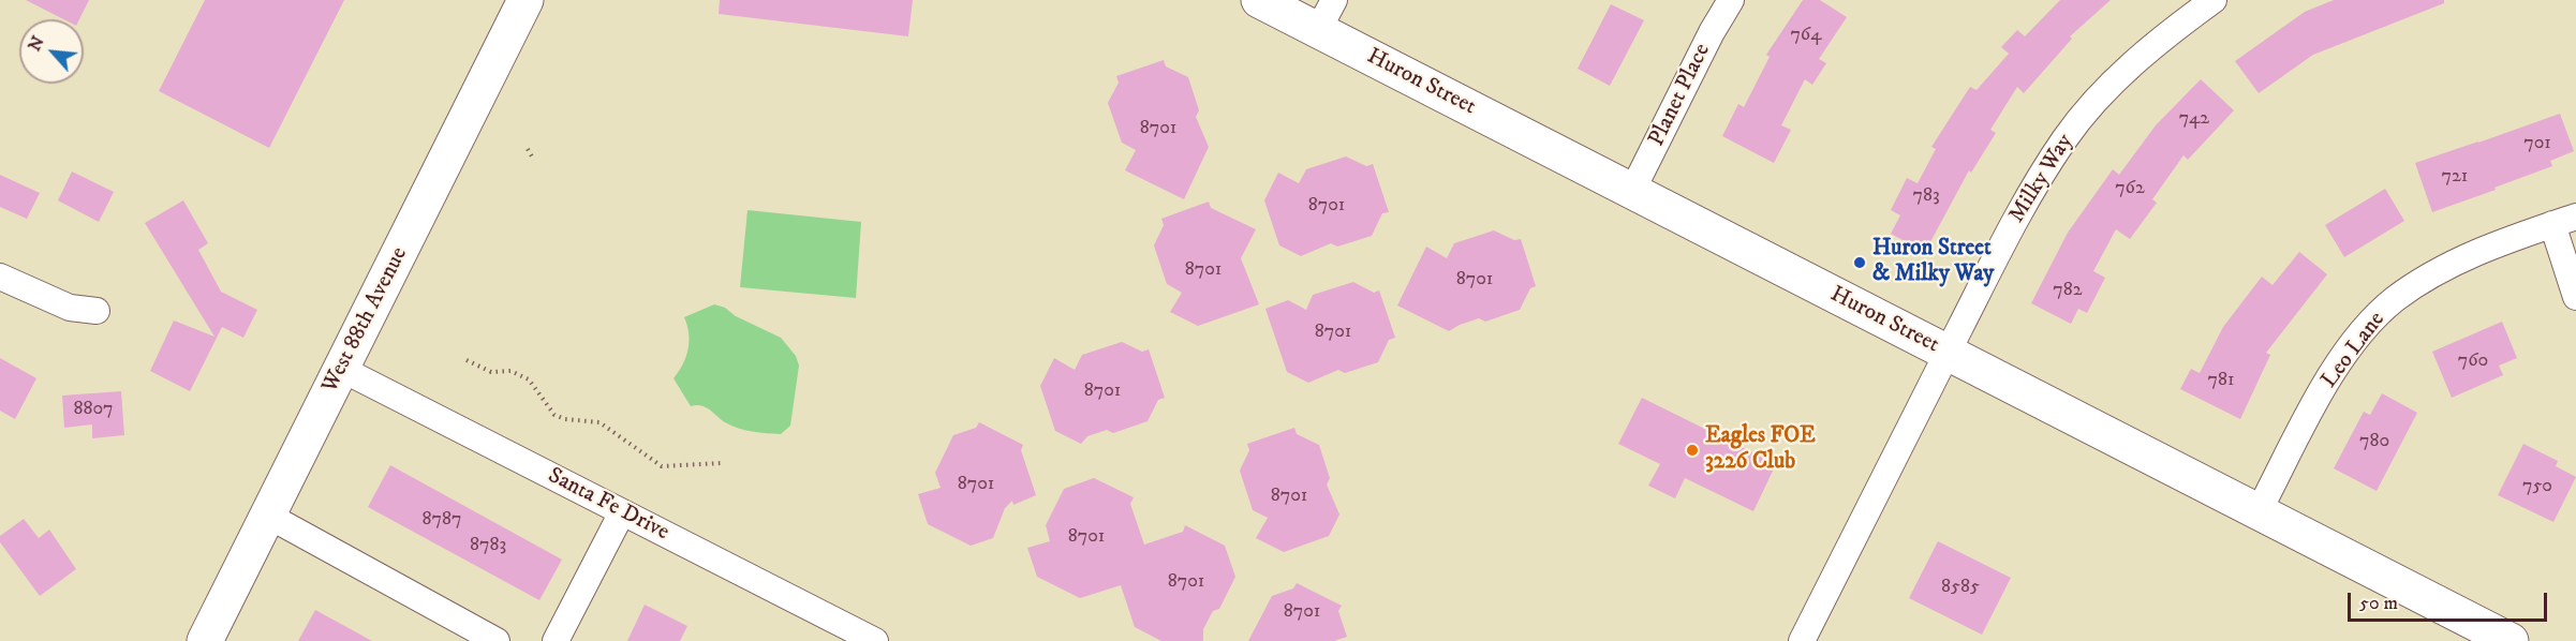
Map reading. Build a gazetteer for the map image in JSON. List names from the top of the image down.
{
  "streets": {
    "main road": ["Huron Street", "West 88th Avenue"],
    "street": [
      "Planet Place",
      "Milky Way",
      "Leo Lane",
      "Santa Fe Drive"
    ]
  },
  "crossings": [
    ["Huron Street", "Planet Place"],
    ["Huron Street", "Milky Way"],
    ["Huron Street", "Leo Lane"],
    ["West 88th Avenue", "Santa Fe Drive"]
  ],
  "places": ["Huron Street & Milky Way", "Eagles FOE 3226 Club"],
  "house_numbers": [
    "764",
    "742",
    "8701",
    "701",
    "721",
    "762",
    "783",
    "8701",
    "8701",
    "8701",
    "782",
    "8701",
    "760",
    "781",
    "8701",
    "8807",
    "780",
    "8701",
    "750",
    "8701",
    "8787",
    "8701",
    "8783",
    "8701",
    "8585",
    "8701"
  ],
  "scale_bar": "50 m",
  "north": "top left"
}
